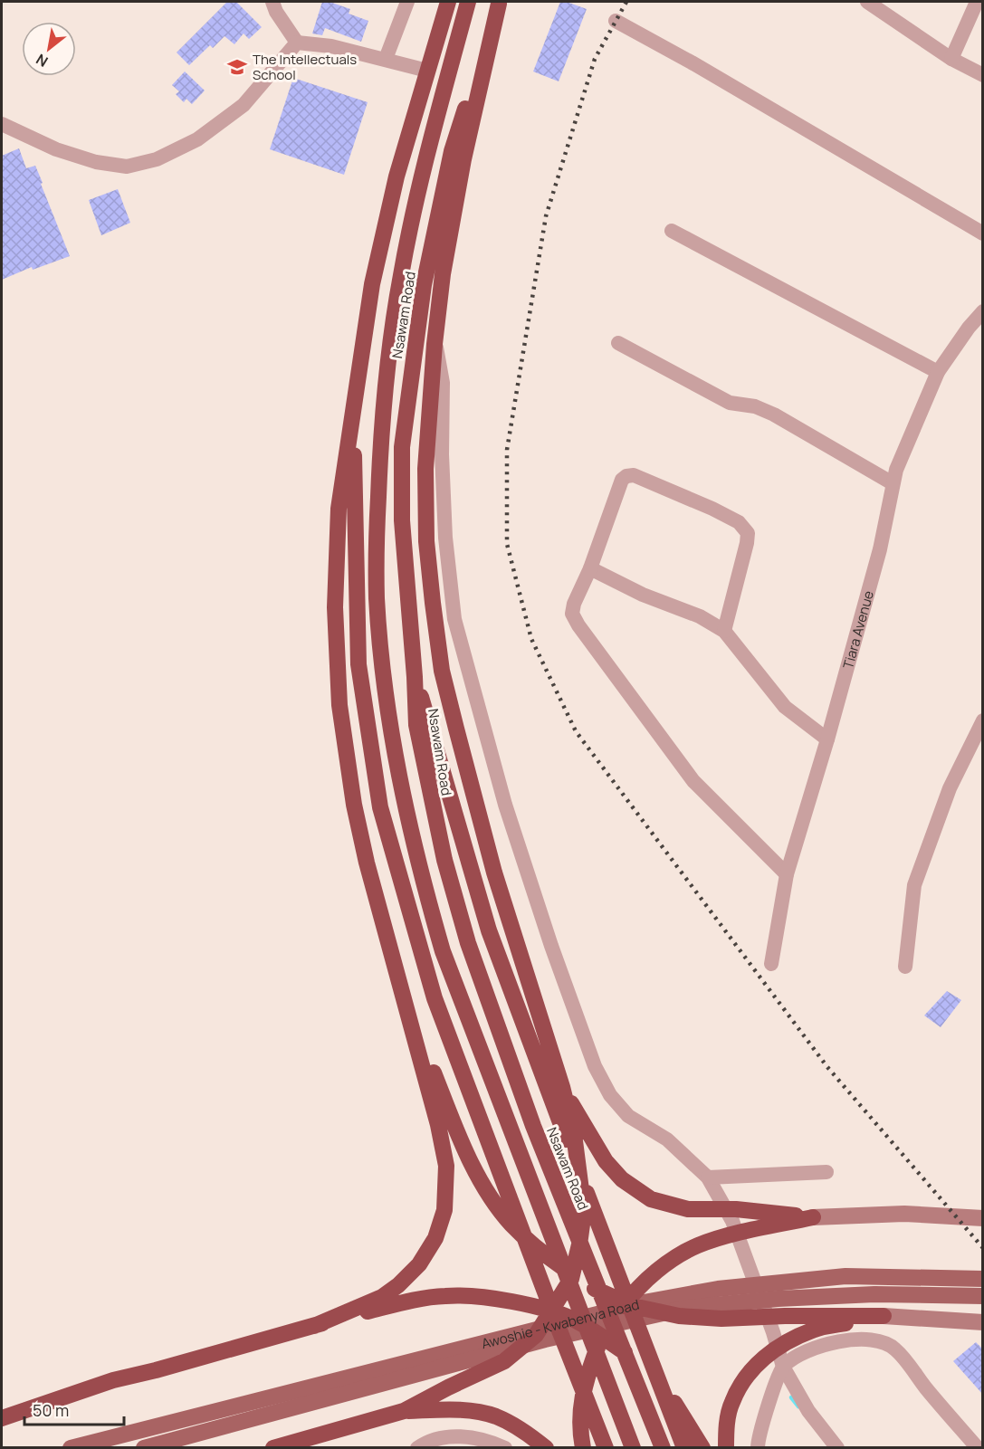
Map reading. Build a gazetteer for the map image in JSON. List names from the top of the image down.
{
  "streets": {
    "highway": ["Nsawam Road"],
    "main road": ["Awoshie - Kwabenya Road"],
    "street": ["Tiara Avenue"]
  },
  "places": {
    "school or university": ["The Intellectuals School"]
  },
  "scale_bar": "50 m",
  "north": "bottom left"
}
